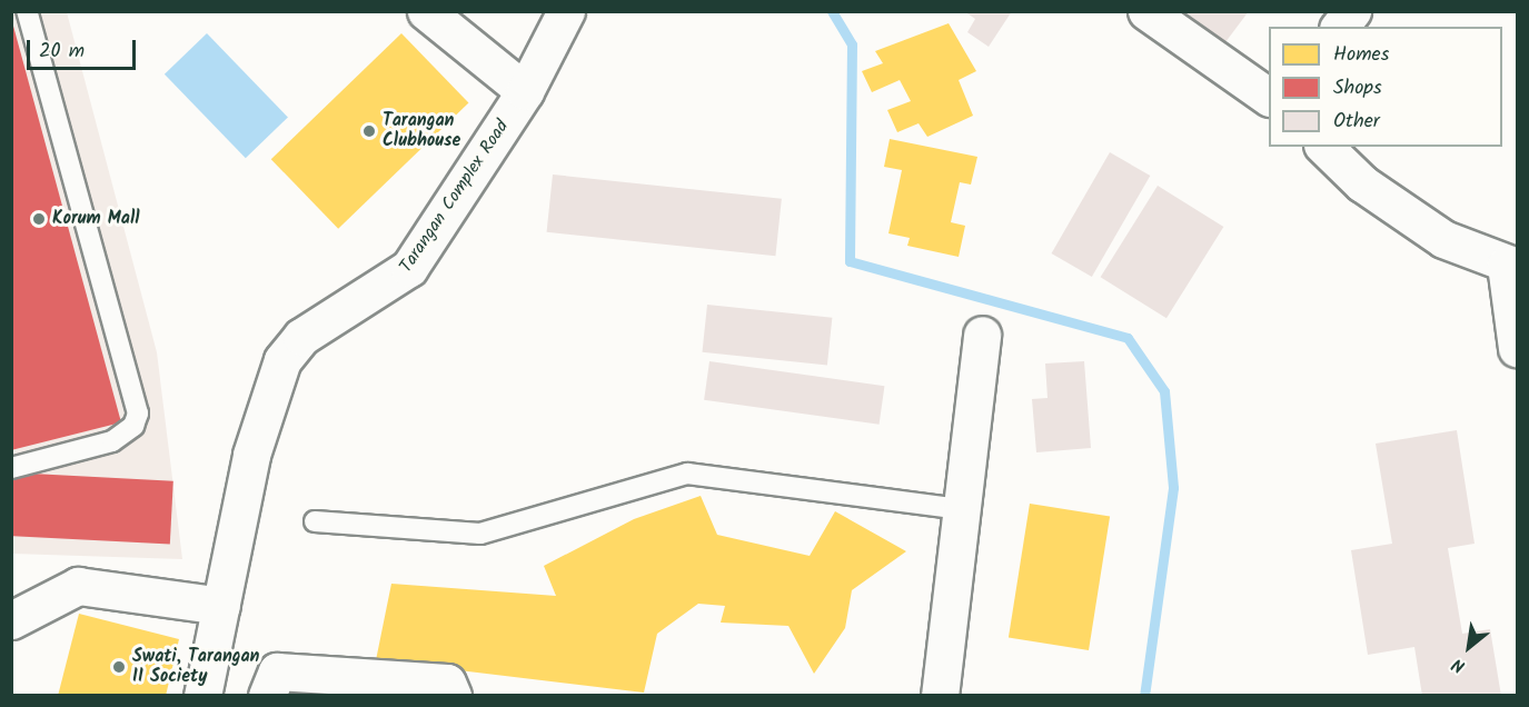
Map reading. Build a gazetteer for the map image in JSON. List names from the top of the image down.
{
  "streets": {
    "street": ["Tarangan Complex Road"]
  },
  "places": ["Tarangan Clubhouse", "Korum Mall", "Swati, Tarangan II Society"],
  "legend": ["Homes", "Shops", "Other"],
  "scale_bar": "20 m",
  "north": "bottom left"
}
